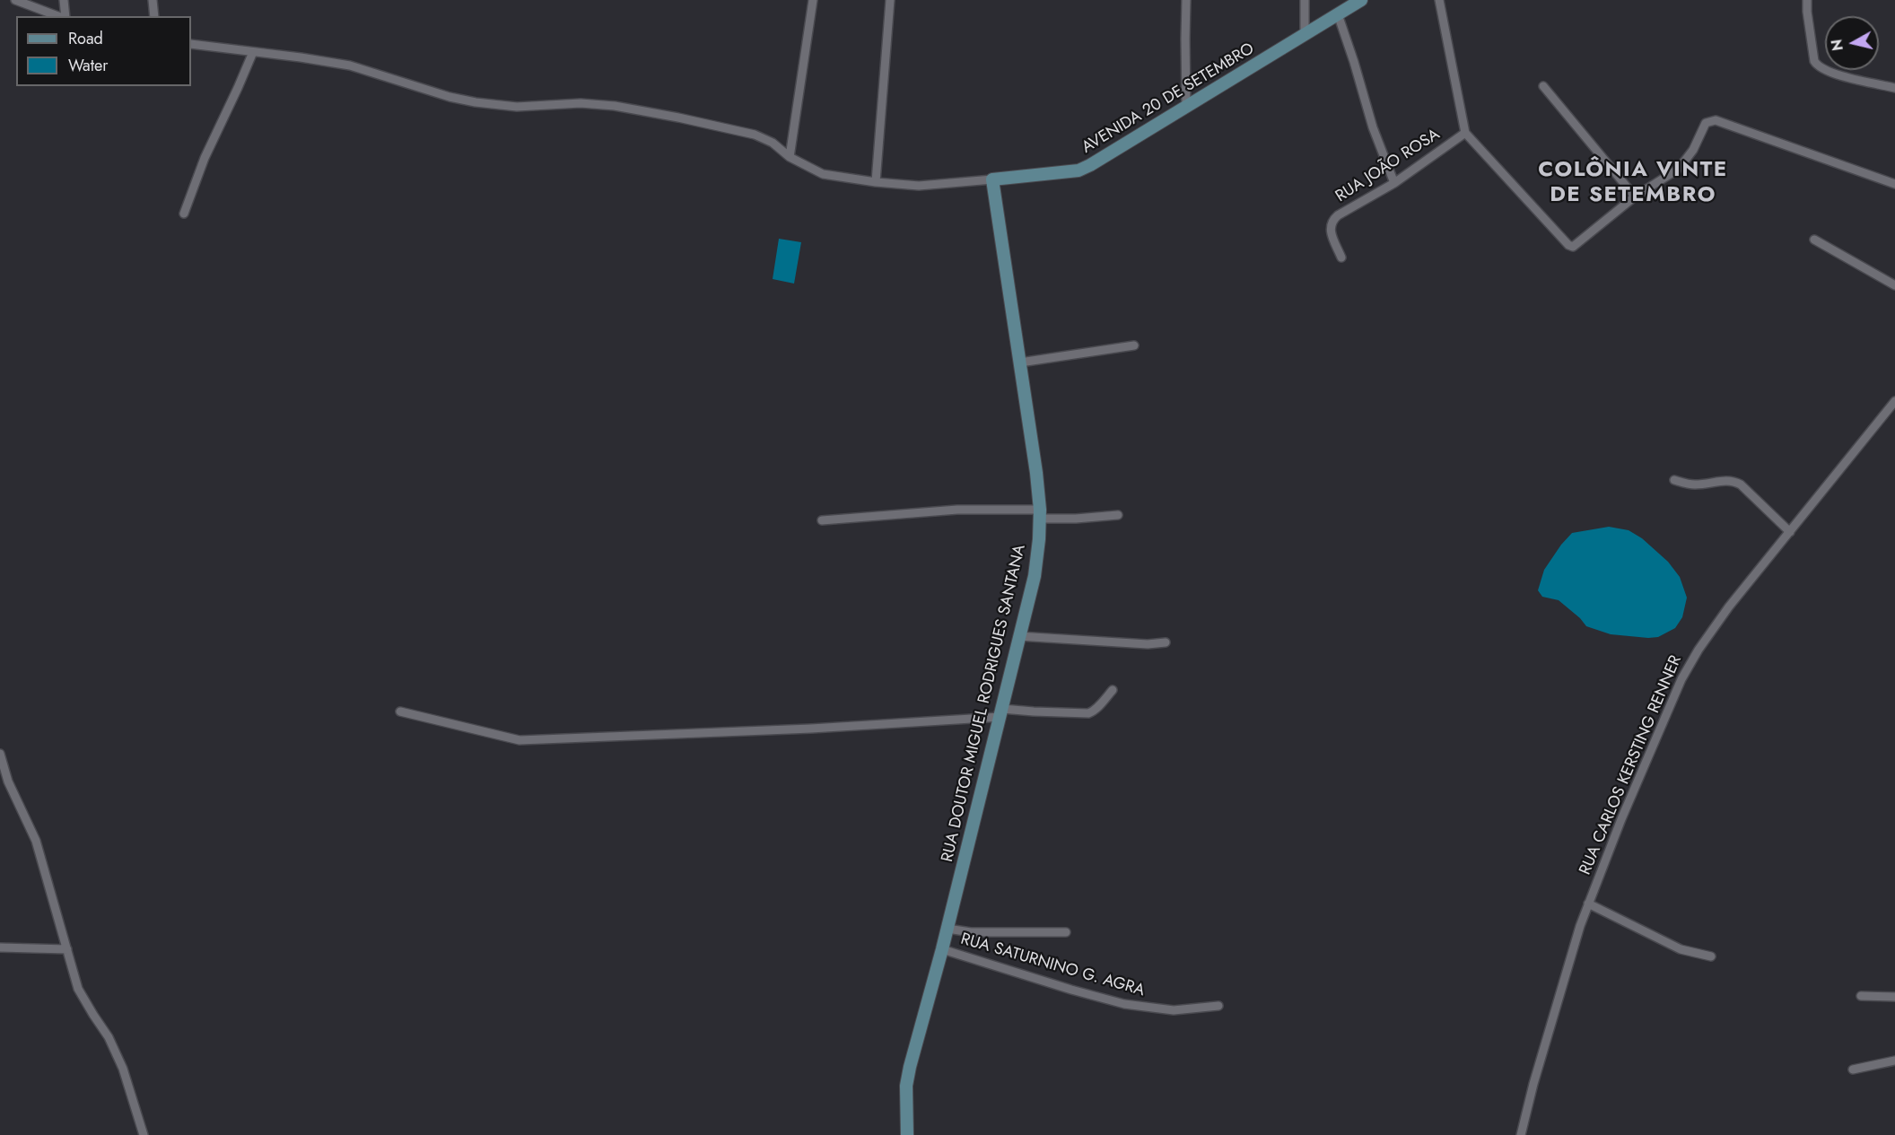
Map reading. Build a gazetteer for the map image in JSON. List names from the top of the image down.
{
  "streets": {
    "street": [
      "AVENIDA 20 DE SETEMBRO",
      "RUA JOÃO ROSA",
      "RUA DOUTOR MIGUEL RODRIGUES SANTANA",
      "RUA CARLOS KERSTING RENNER",
      "RUA SATURNINO G. AGRA"
    ]
  },
  "crossings": [
    ["AVENIDA 20 DE SETEMBRO", "RUA DOUTOR MIGUEL RODRIGUES SANTANA"],
    ["RUA DOUTOR MIGUEL RODRIGUES SANTANA", "RUA SATURNINO G. AGRA"]
  ],
  "districts": ["COLÔNIA VINTE DE SETEMBRO"],
  "legend": ["Road", "Water"],
  "north": "left"
}
